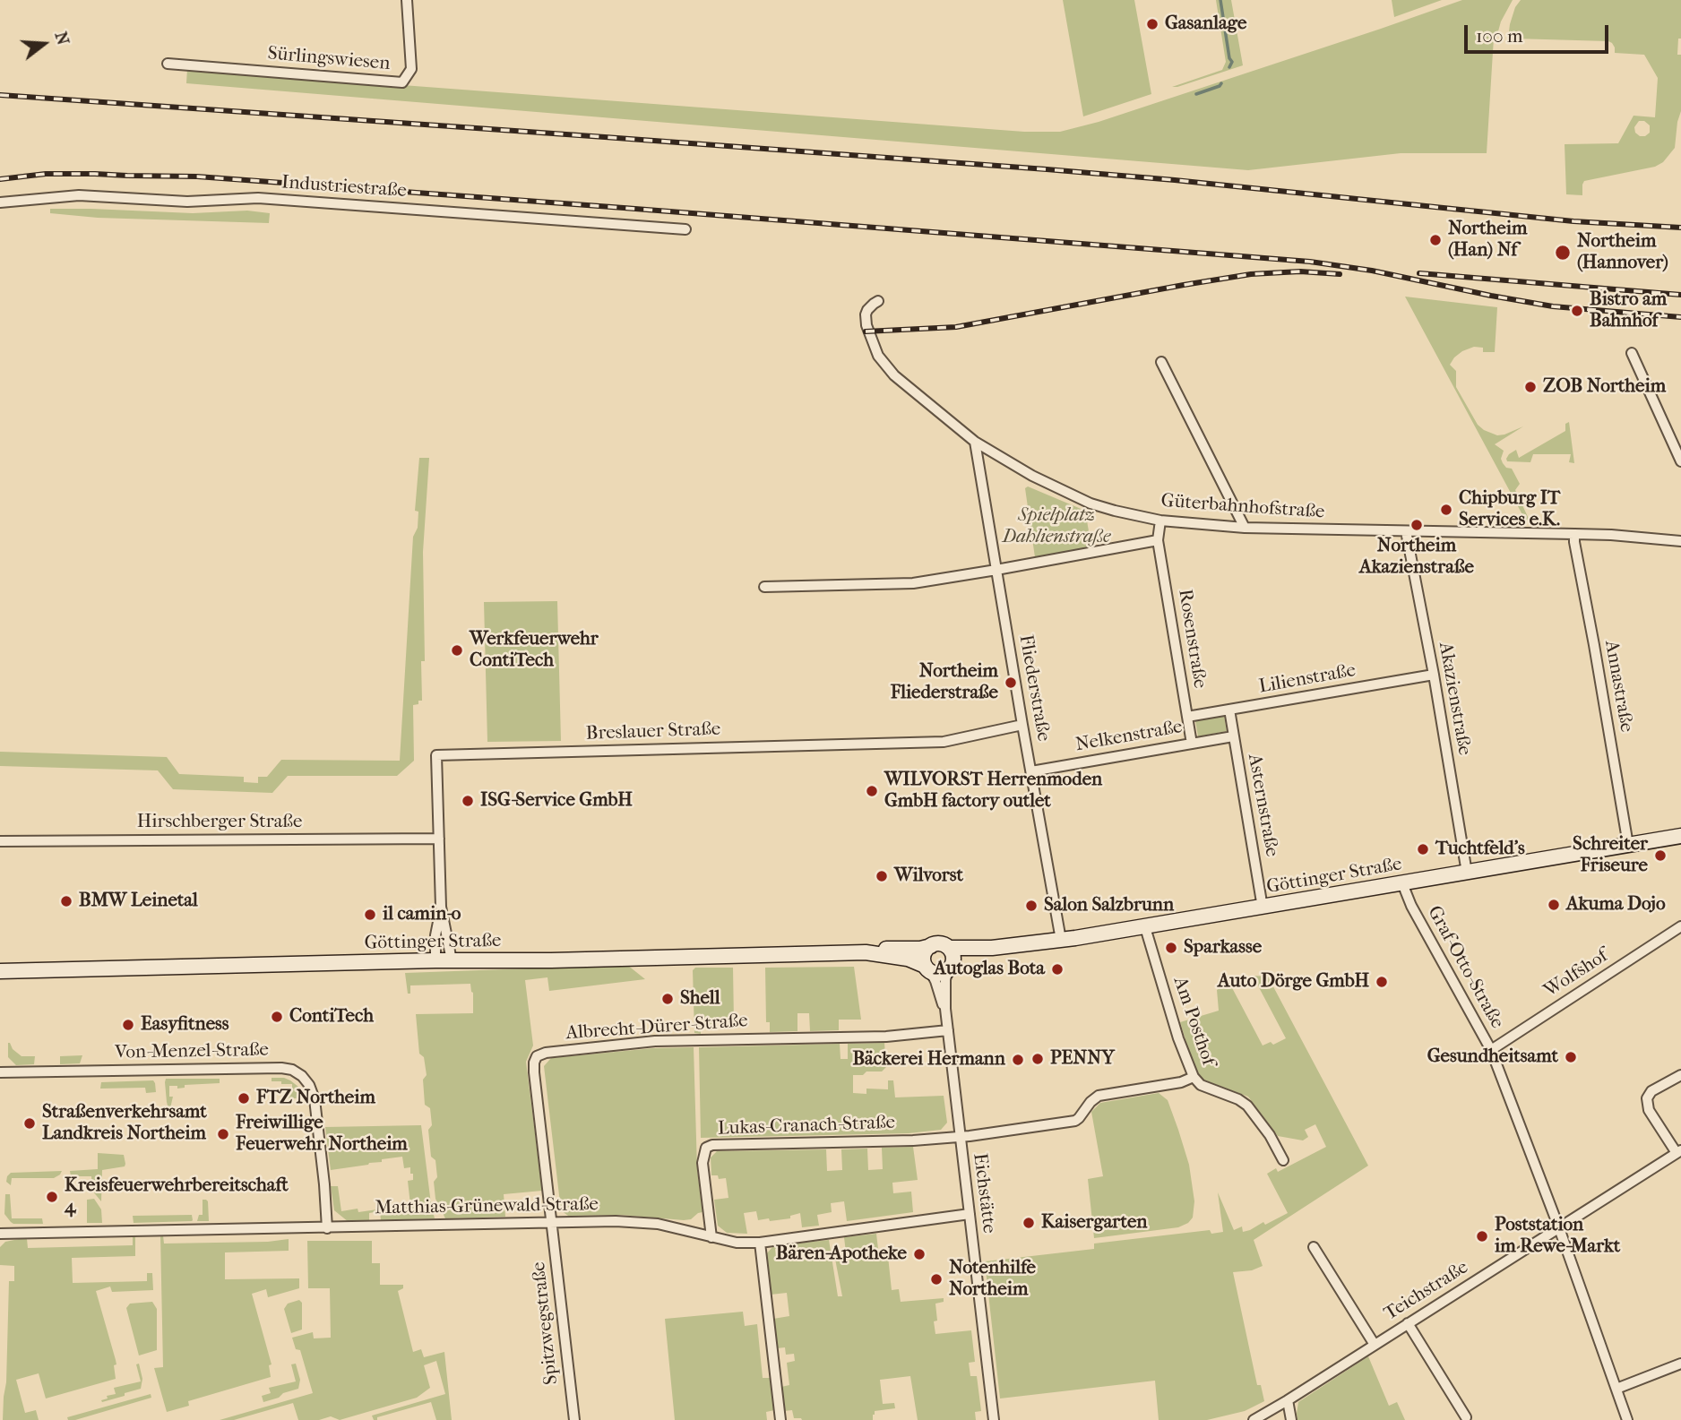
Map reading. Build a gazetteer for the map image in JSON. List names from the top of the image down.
{
  "streets": {
    "main road": ["Göttinger Straße"],
    "street": [
      "Sürlingswiesen",
      "Industriestraße",
      "Güterbahnhofstraße",
      "Rosenstraße",
      "Lilienstraße",
      "Annastraße",
      "Fliederstraße",
      "Akazienstraße",
      "Breslauer Straße",
      "Nelkenstraße",
      "Asternstraße",
      "Hirschberger Straße",
      "Graf-Otto-Straße",
      "Wolfshof",
      "Am Posthof",
      "Albrecht-Dürer-Straße",
      "Von-Menzel-Straße",
      "Lukas-Cranach-Straße",
      "Eichstätte",
      "Matthias-Grünewald-Straße",
      "Teichstraße",
      "Spitzwegstraße"
    ]
  },
  "crossings": [
    ["Güterbahnhofstraße", "Rosenstraße"],
    ["Güterbahnhofstraße", "Annastraße"],
    ["Güterbahnhofstraße", "Fliederstraße"],
    ["Güterbahnhofstraße", "Akazienstraße"],
    ["Rosenstraße", "Lilienstraße"],
    ["Rosenstraße", "Nelkenstraße"],
    ["Lilienstraße", "Akazienstraße"],
    ["Lilienstraße", "Asternstraße"],
    ["Annastraße", "Göttinger Straße"],
    ["Fliederstraße", "Breslauer Straße"],
    ["Fliederstraße", "Nelkenstraße"],
    ["Fliederstraße", "Göttinger Straße"],
    ["Akazienstraße", "Göttinger Straße"],
    ["Breslauer Straße", "Hirschberger Straße"],
    ["Breslauer Straße", "Göttinger Straße"],
    ["Nelkenstraße", "Asternstraße"],
    ["Asternstraße", "Göttinger Straße"],
    ["Göttinger Straße", "Graf-Otto-Straße"],
    ["Göttinger Straße", "Am Posthof"],
    ["Göttinger Straße", "Eichstätte"],
    ["Graf-Otto-Straße", "Wolfshof"],
    ["Graf-Otto-Straße", "Teichstraße"],
    ["Albrecht-Dürer-Straße", "Eichstätte"],
    ["Albrecht-Dürer-Straße", "Matthias-Grünewald-Straße"],
    ["Albrecht-Dürer-Straße", "Spitzwegstraße"],
    ["Von-Menzel-Straße", "Matthias-Grünewald-Straße"],
    ["Lukas-Cranach-Straße", "Eichstätte"],
    ["Lukas-Cranach-Straße", "Matthias-Grünewald-Straße"],
    ["Eichstätte", "Matthias-Grünewald-Straße"],
    ["Matthias-Grünewald-Straße", "Spitzwegstraße"]
  ],
  "parks": ["Spielplatz Dahlienstraße"],
  "places": [
    "Gasanlage",
    "Northeim (Han) Nf",
    "Northeim (Hannover)",
    "Bistro am Bahnhof",
    "ZOB Northeim",
    "Chipburg IT Services e.K.",
    "Northeim Akazienstraße",
    "Werkfeuerwehr ContiTech",
    "Northeim Fliederstraße",
    "WILVORST Herrenmoden GmbH factory outlet",
    "ISG-Service GmbH",
    "Tuchtfeld's",
    "Schreiter Friseure",
    "Wilvorst",
    "BMW Leinetal",
    "Akuma Dojo",
    "Salon Salzbrunn",
    "il camin-o",
    "Sparkasse",
    "Autoglas Bota",
    "Auto Dörge GmbH",
    "Shell",
    "ContiTech",
    "Easyfitness",
    "Gesundheitsamt",
    "PENNY",
    "Bäckerei Hermann",
    "FTZ Northeim",
    "Straßenverkehrsamt Landkreis Northeim",
    "Freiwillige Feuerwehr Northeim",
    "Kreisfeuerwehrbereitschaft 4",
    "Kaisergarten",
    "Poststation im Rewe-Markt",
    "Bären-Apotheke",
    "Notenhilfe Northeim"
  ],
  "scale_bar": "100 m",
  "north": "right"
}
